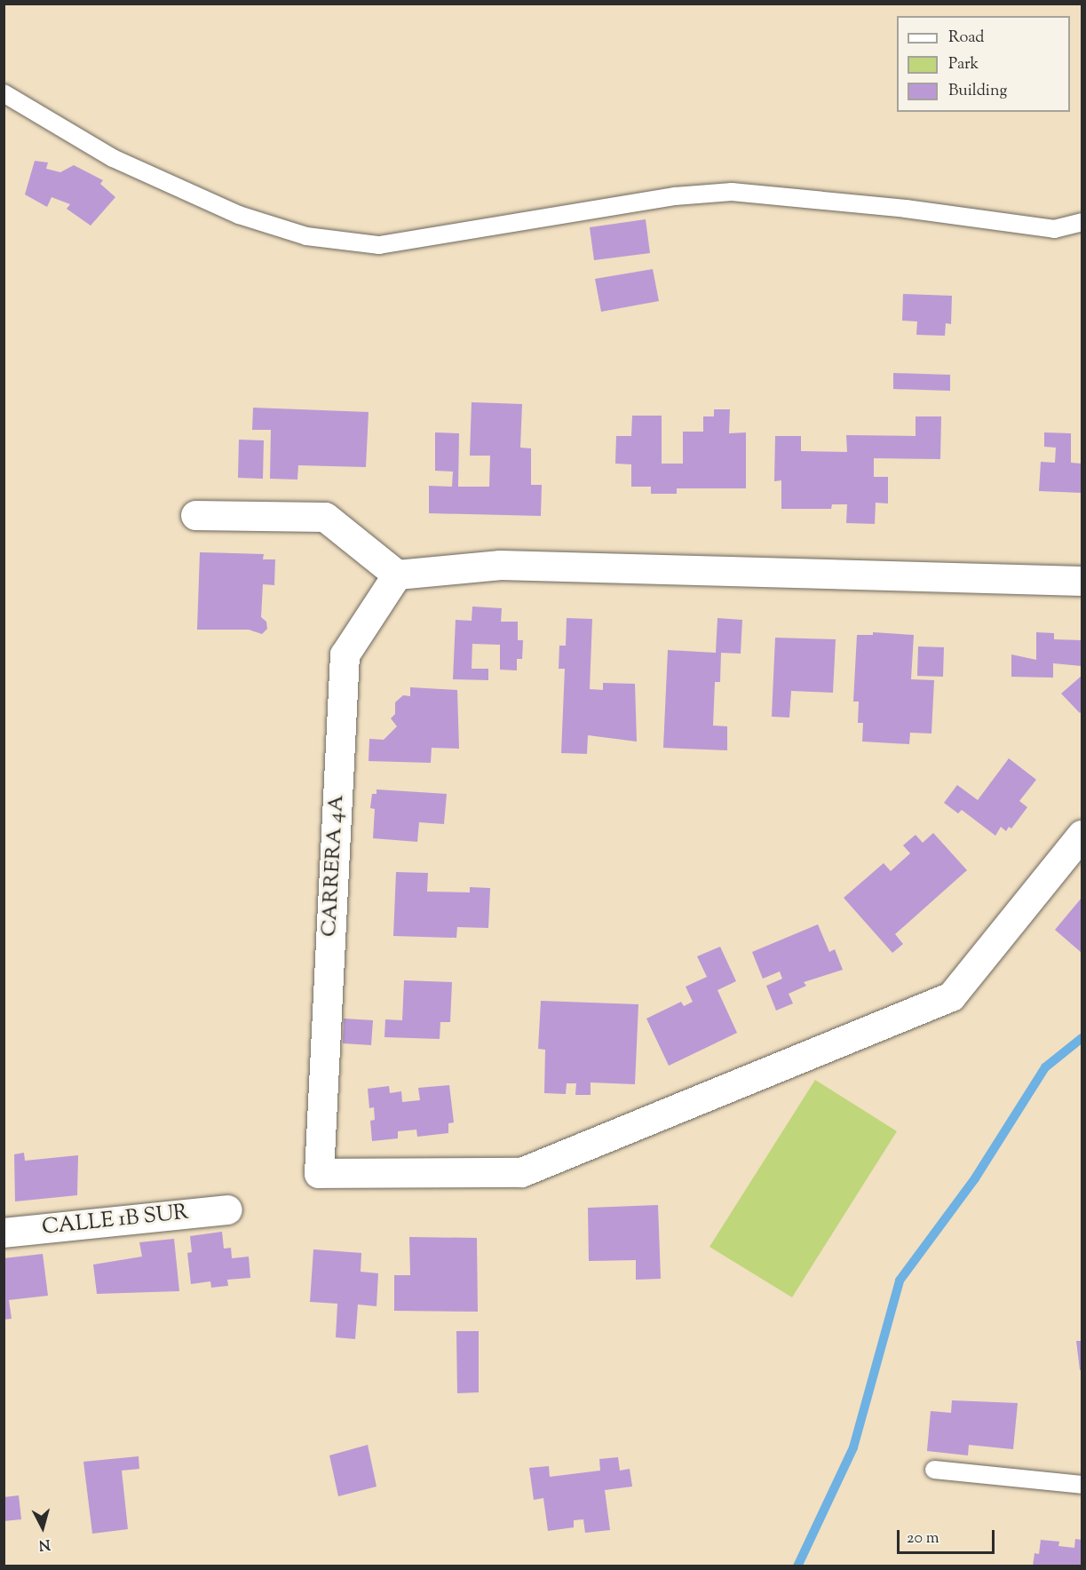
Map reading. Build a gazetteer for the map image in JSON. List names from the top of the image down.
{
  "streets": {
    "street": ["CARRERA 4A", "CALLE 1B SUR"]
  },
  "legend": ["Road", "Park", "Building"],
  "scale_bar": "20 m",
  "north": "bottom"
}
